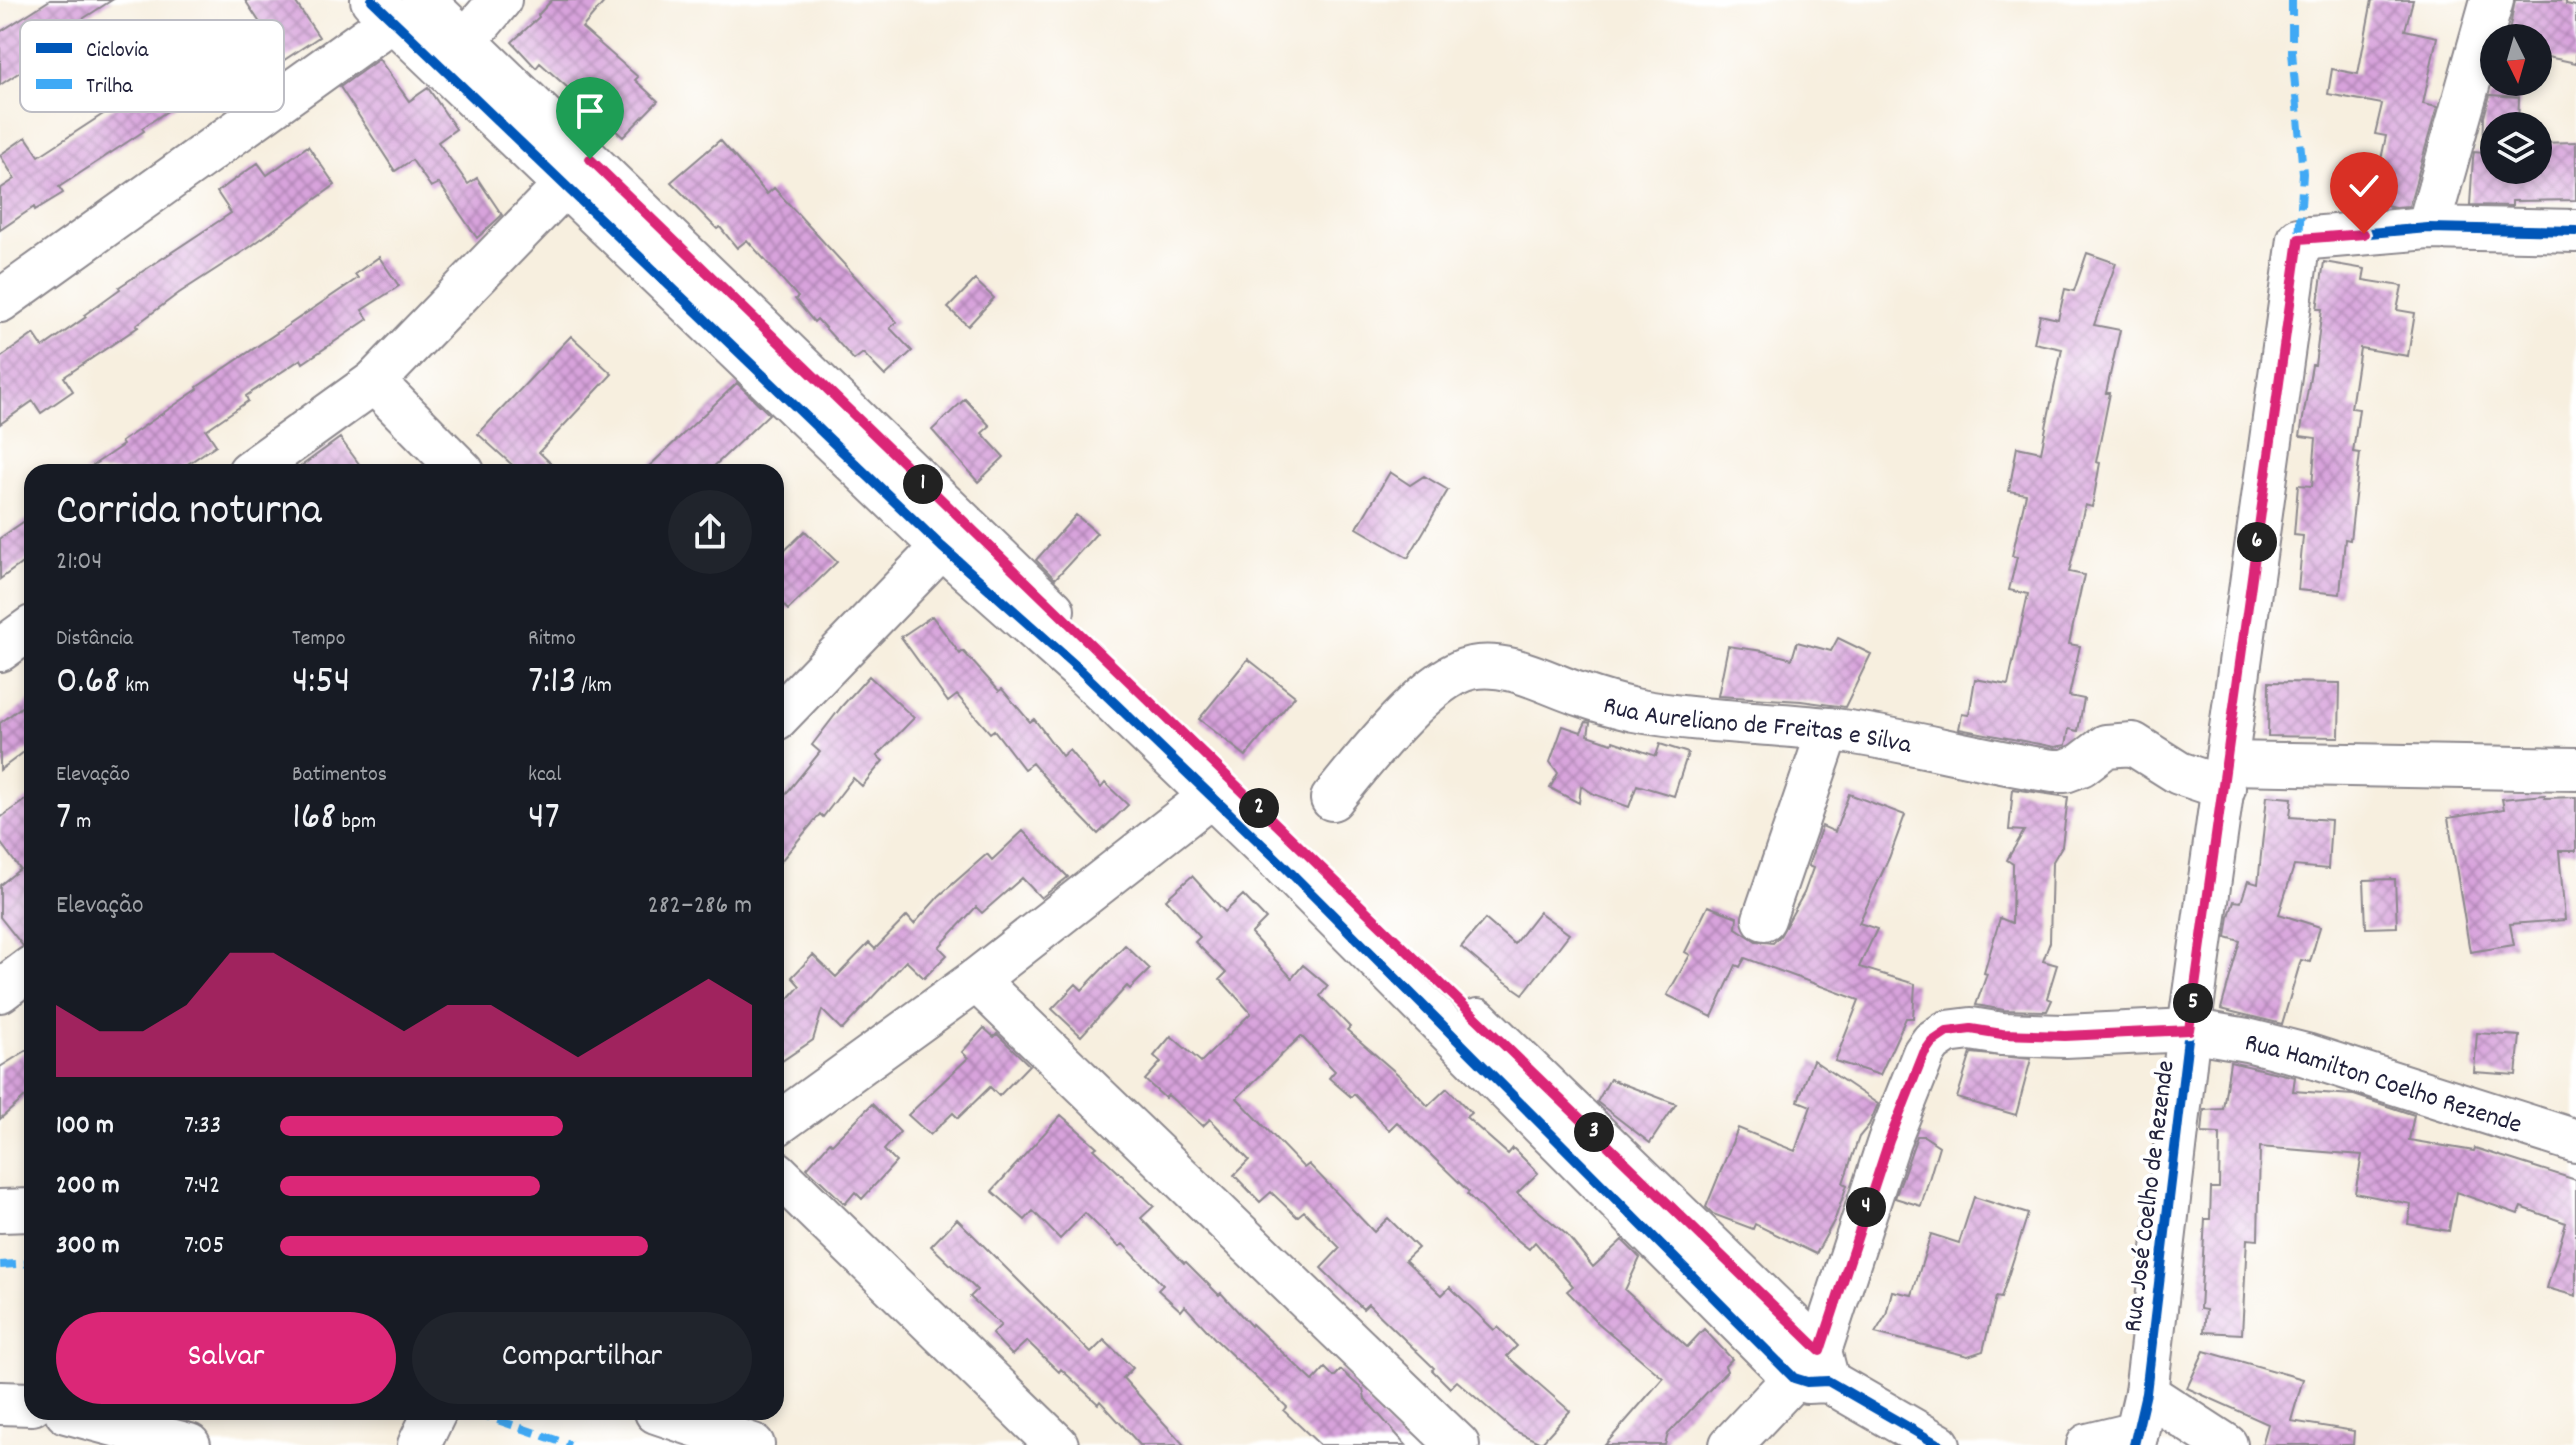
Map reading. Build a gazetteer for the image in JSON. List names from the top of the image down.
{
  "streets": {
    "street": ["Rua Aureliano de Freitas e Silva", "Rua Hamilton Coelho Rezende", "Rua José Coelho de Rezende"]
  },
  "crossings": [
    ["Rua Aureliano de Freitas e Silva", "Rua José Coelho de Rezende"],
    ["Rua Hamilton Coelho Rezende", "Rua José Coelho de Rezende"]
  ],
  "legend": ["Ciclovia", "Trilha"],
  "north": "bottom",
  "page": {
    "pins": [
      "1",
      "6",
      "2",
      "5",
      "3",
      "4"
    ],
    "heading": ["Corrida noturna", "21:04"],
    "stats": [
      ["Distância", "0.68 km"],
      ["Tempo", "4:54"],
      ["Ritmo", "7:13 /km"],
      ["Elevação", "7 m"],
      ["Batimentos", "168 bpm"],
      ["kcal", "47"]
    ],
    "chart": ["Elevação", "282–286 m"],
    "list": [
      {
        "name": "100 m",
        "note": "7:33"
      },
      {
        "name": "200 m",
        "note": "7:42"
      },
      {
        "name": "300 m",
        "note": "7:05"
      }
    ],
    "buttons": ["Salvar", "Compartilhar"]
  }
}
